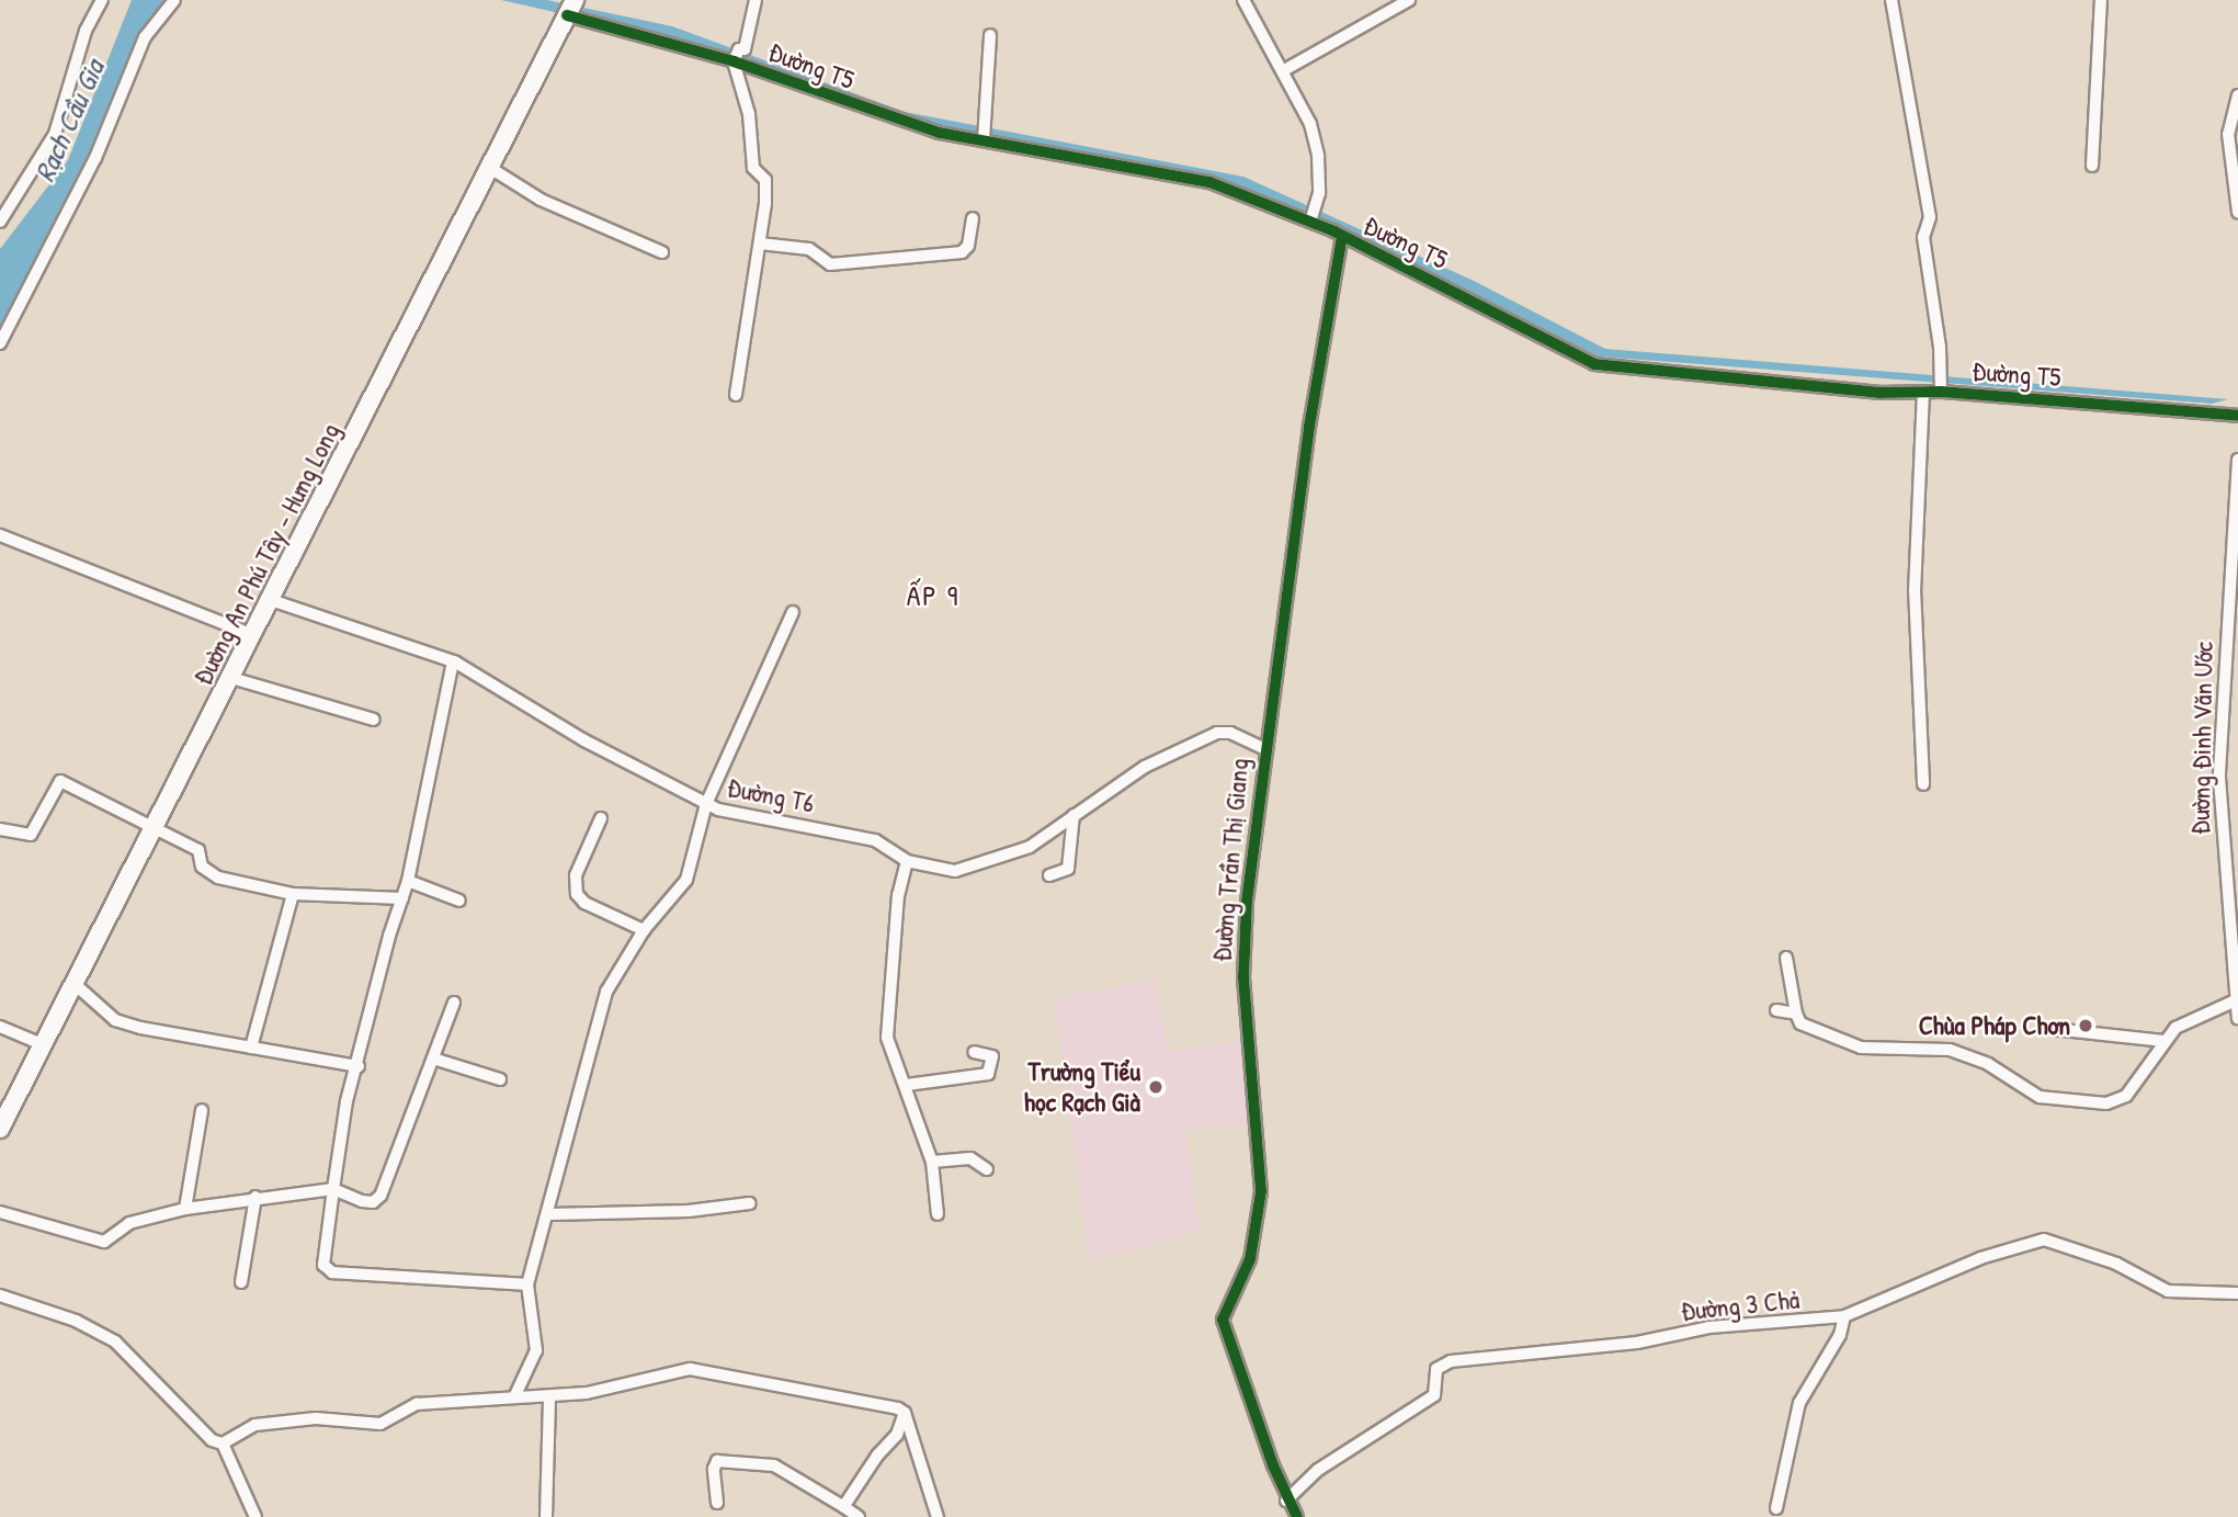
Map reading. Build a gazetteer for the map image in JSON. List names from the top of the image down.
{
  "streets": {
    "street": [
      "Đường T5",
      "Đường An Phú Tây - Hưng Long",
      "Đường Đinh Văn Ước",
      "Đường T6",
      "Đường Trần Thị Giang",
      "Đường 3 Chả"
    ]
  },
  "crossings": [
    ["Đường T5", "Đường An Phú Tây - Hưng Long"],
    ["Đường T5", "Đường Trần Thị Giang"],
    ["Đường An Phú Tây - Hưng Long", "Đường T6"],
    ["Đường T6", "Đường Trần Thị Giang"],
    ["Đường Trần Thị Giang", "Đường 3 Chả"]
  ],
  "districts": ["ẤP 9"],
  "water": ["Rạch Cầu Gia"],
  "places": ["Chùa Pháp Chơn", "Trường Tiểu học Rạch Già"]
}
